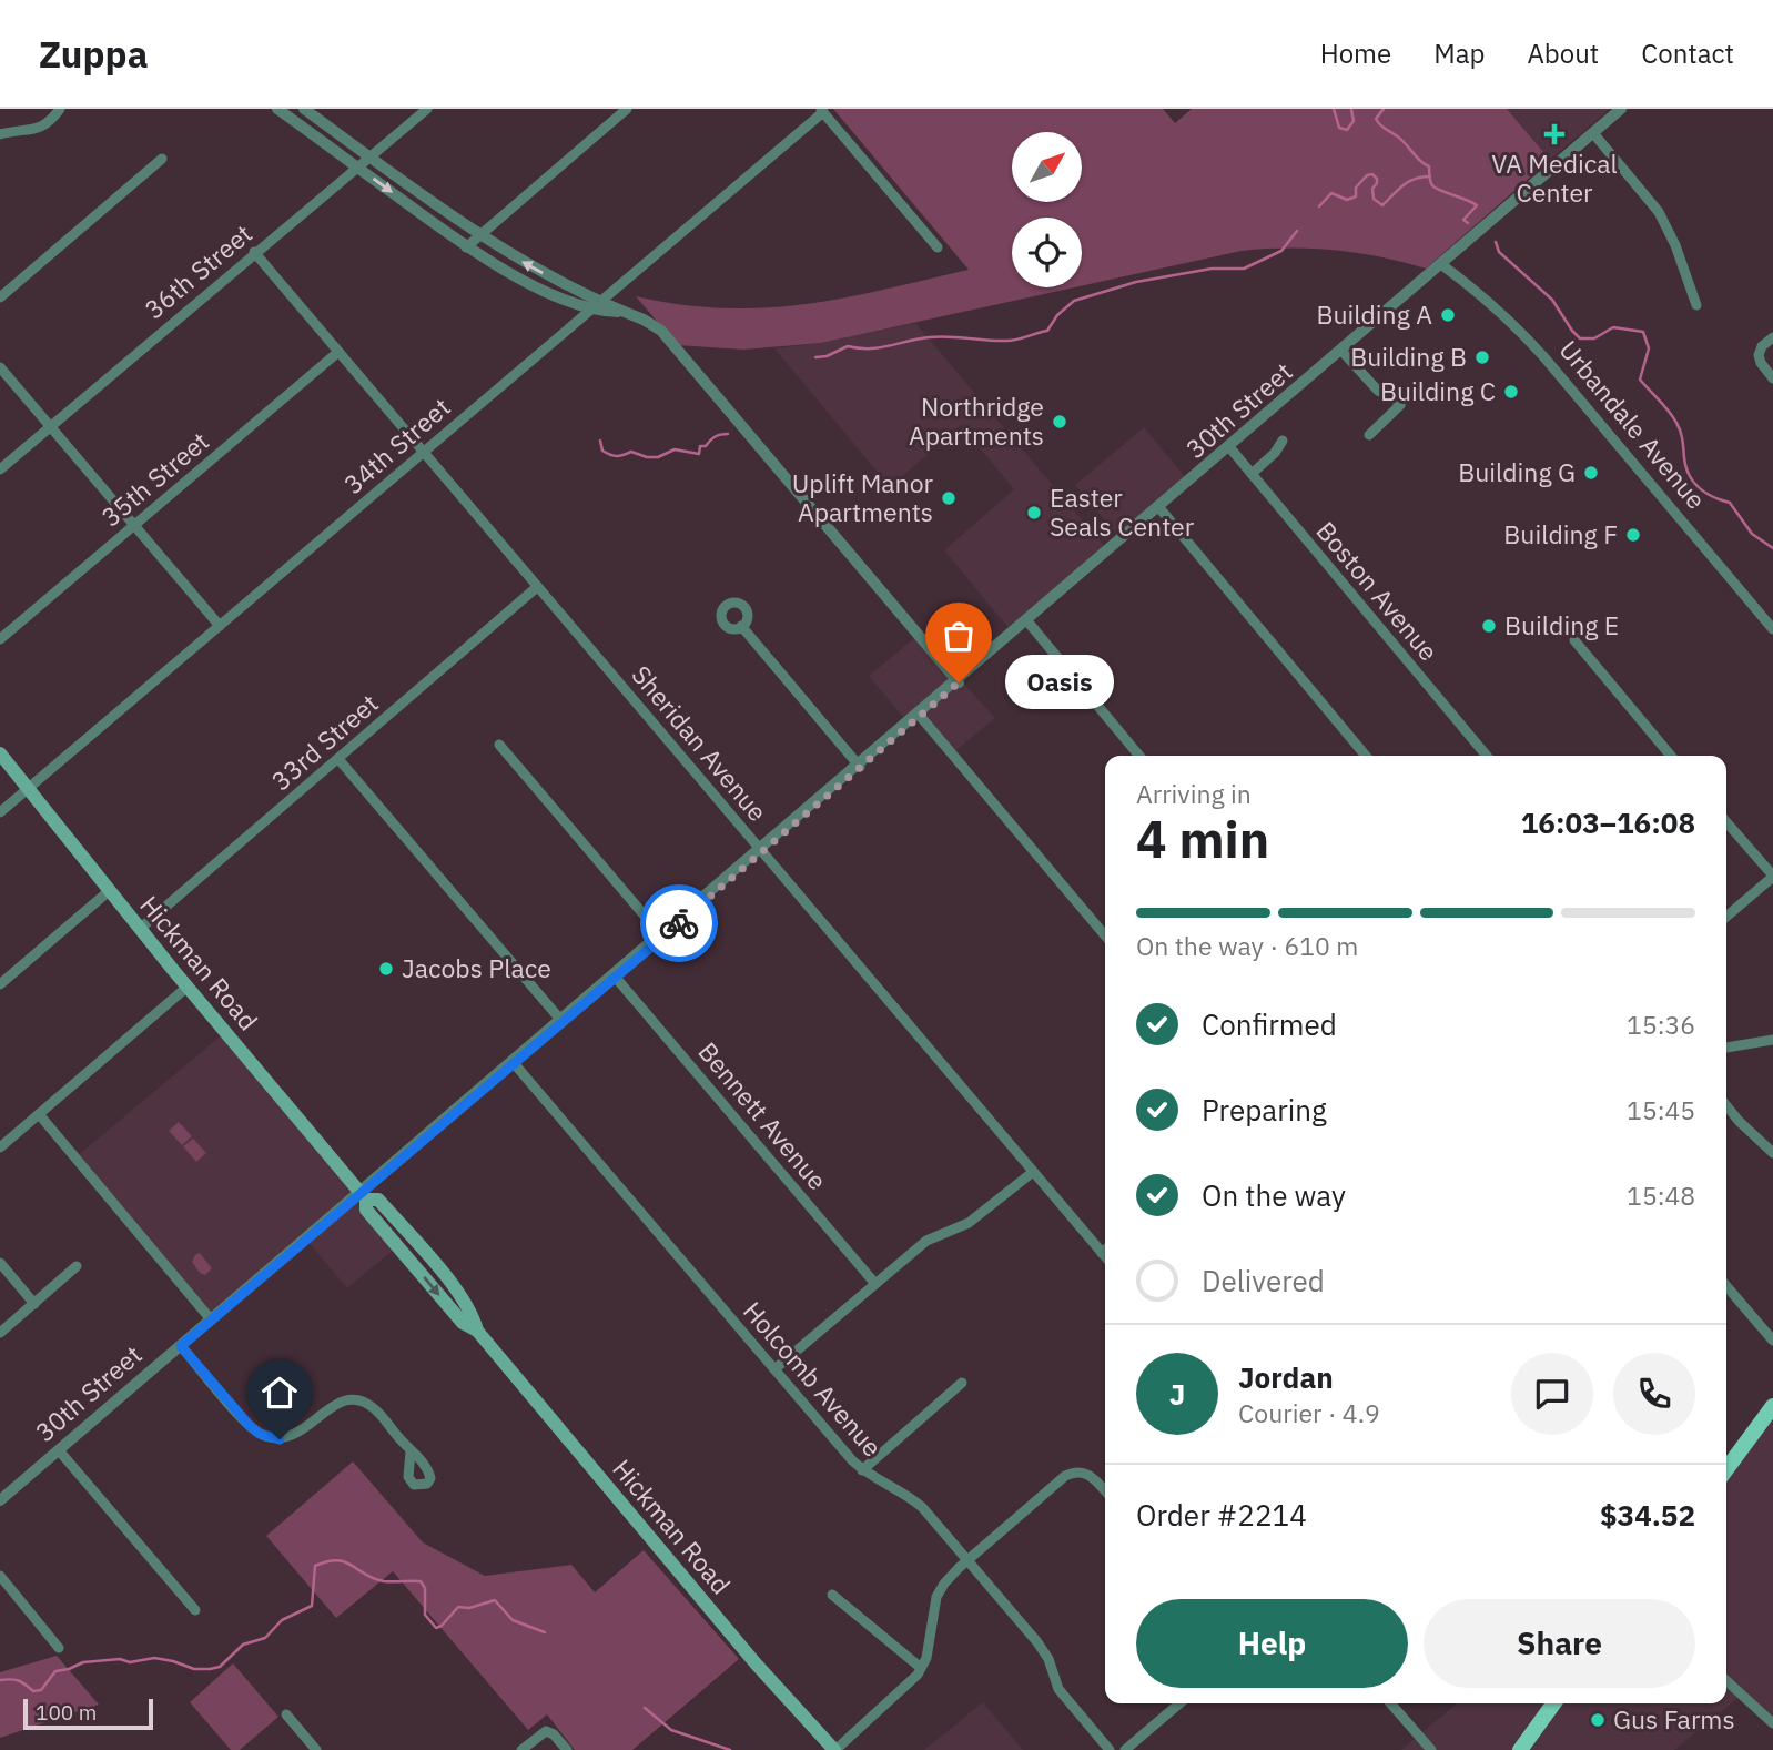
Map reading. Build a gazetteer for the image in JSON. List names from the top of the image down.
{
  "streets": {
    "main road": ["Hickman Road"],
    "street": [
      "36th Street",
      "30th Street",
      "Urbandale Avenue",
      "34th Street",
      "35th Street",
      "Boston Avenue",
      "33rd Street",
      "Sheridan Avenue",
      "Bennett Avenue",
      "Holcomb Avenue"
    ]
  },
  "crossings": [
    ["36th Street", "Sheridan Avenue"],
    ["30th Street", "Urbandale Avenue"],
    ["30th Street", "Boston Avenue"],
    ["30th Street", "Sheridan Avenue"],
    ["30th Street", "Hickman Road"],
    ["30th Street", "Bennett Avenue"],
    ["30th Street", "Holcomb Avenue"],
    ["34th Street", "Sheridan Avenue"],
    ["34th Street", "Hickman Road"],
    ["35th Street", "Sheridan Avenue"],
    ["33rd Street", "Sheridan Avenue"],
    ["33rd Street", "Hickman Road"]
  ],
  "places": {
    "health": ["VA Medical Center"],
    "other": [
      "Building A",
      "Building B",
      "Building C",
      "Northridge Apartments",
      "Building G",
      "Uplift Manor Apartments",
      "Easter Seals Center",
      "Building F",
      "Building E",
      "Oasis",
      "Jacobs Place",
      "Gus Farms"
    ]
  },
  "scale_bar": "100 m",
  "north": "top right",
  "page": {
    "header": "Zuppa",
    "nav": [
      "Home",
      "Map",
      "About",
      "Contact"
    ],
    "bubble": "Oasis",
    "heading": ["4 min", "Arriving in", "16:03–16:08"],
    "panel": [
      "Jordan",
      "Courier · 4.9",
      "Order #2214",
      "$34.52"
    ],
    "bar": "On the way · 610 m",
    "list": [
      ["Confirmed", "15:36"],
      ["Preparing", "15:45"],
      ["On the way", "15:48"],
      "Delivered"
    ],
    "round": "J",
    "buttons": ["Help", "Share"],
    "scale": "100 m"
  }
}
